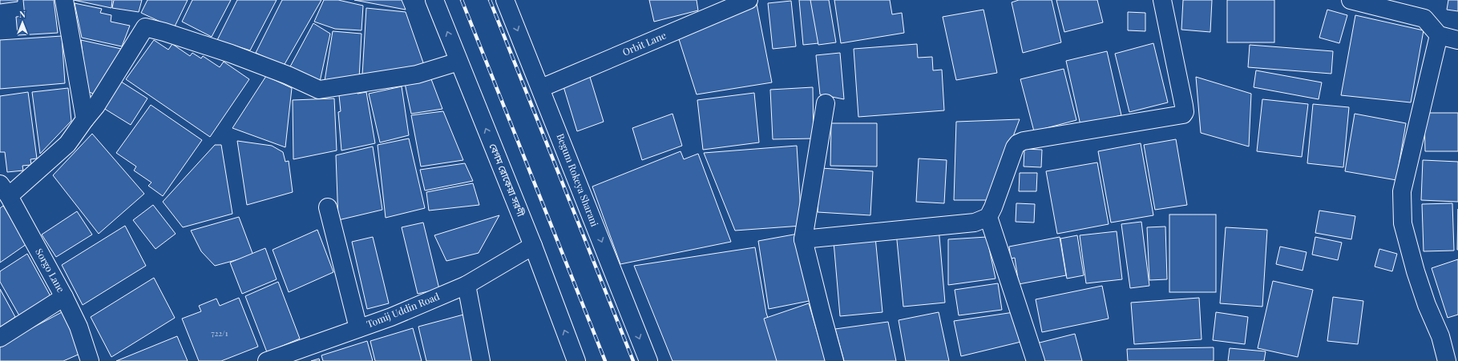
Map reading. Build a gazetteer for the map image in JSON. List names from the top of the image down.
{
  "streets": {
    "street": [
      "Orbit Lane",
      "বেগম রোকেয়া সরণী",
      "Begum Rokeya Sharani",
      "Sorgo Lane",
      "Tomij Uddin Road"
    ]
  },
  "crossings": [
    ["Orbit Lane", "Begum Rokeya Sharani"],
    ["বেগম রোকেয়া সরণী", "Tomij Uddin Road"]
  ],
  "one_way": ["বেগম রোকেয়া সরণী", "Begum Rokeya Sharani"],
  "house_numbers": ["722/1"],
  "north": "top"
}
